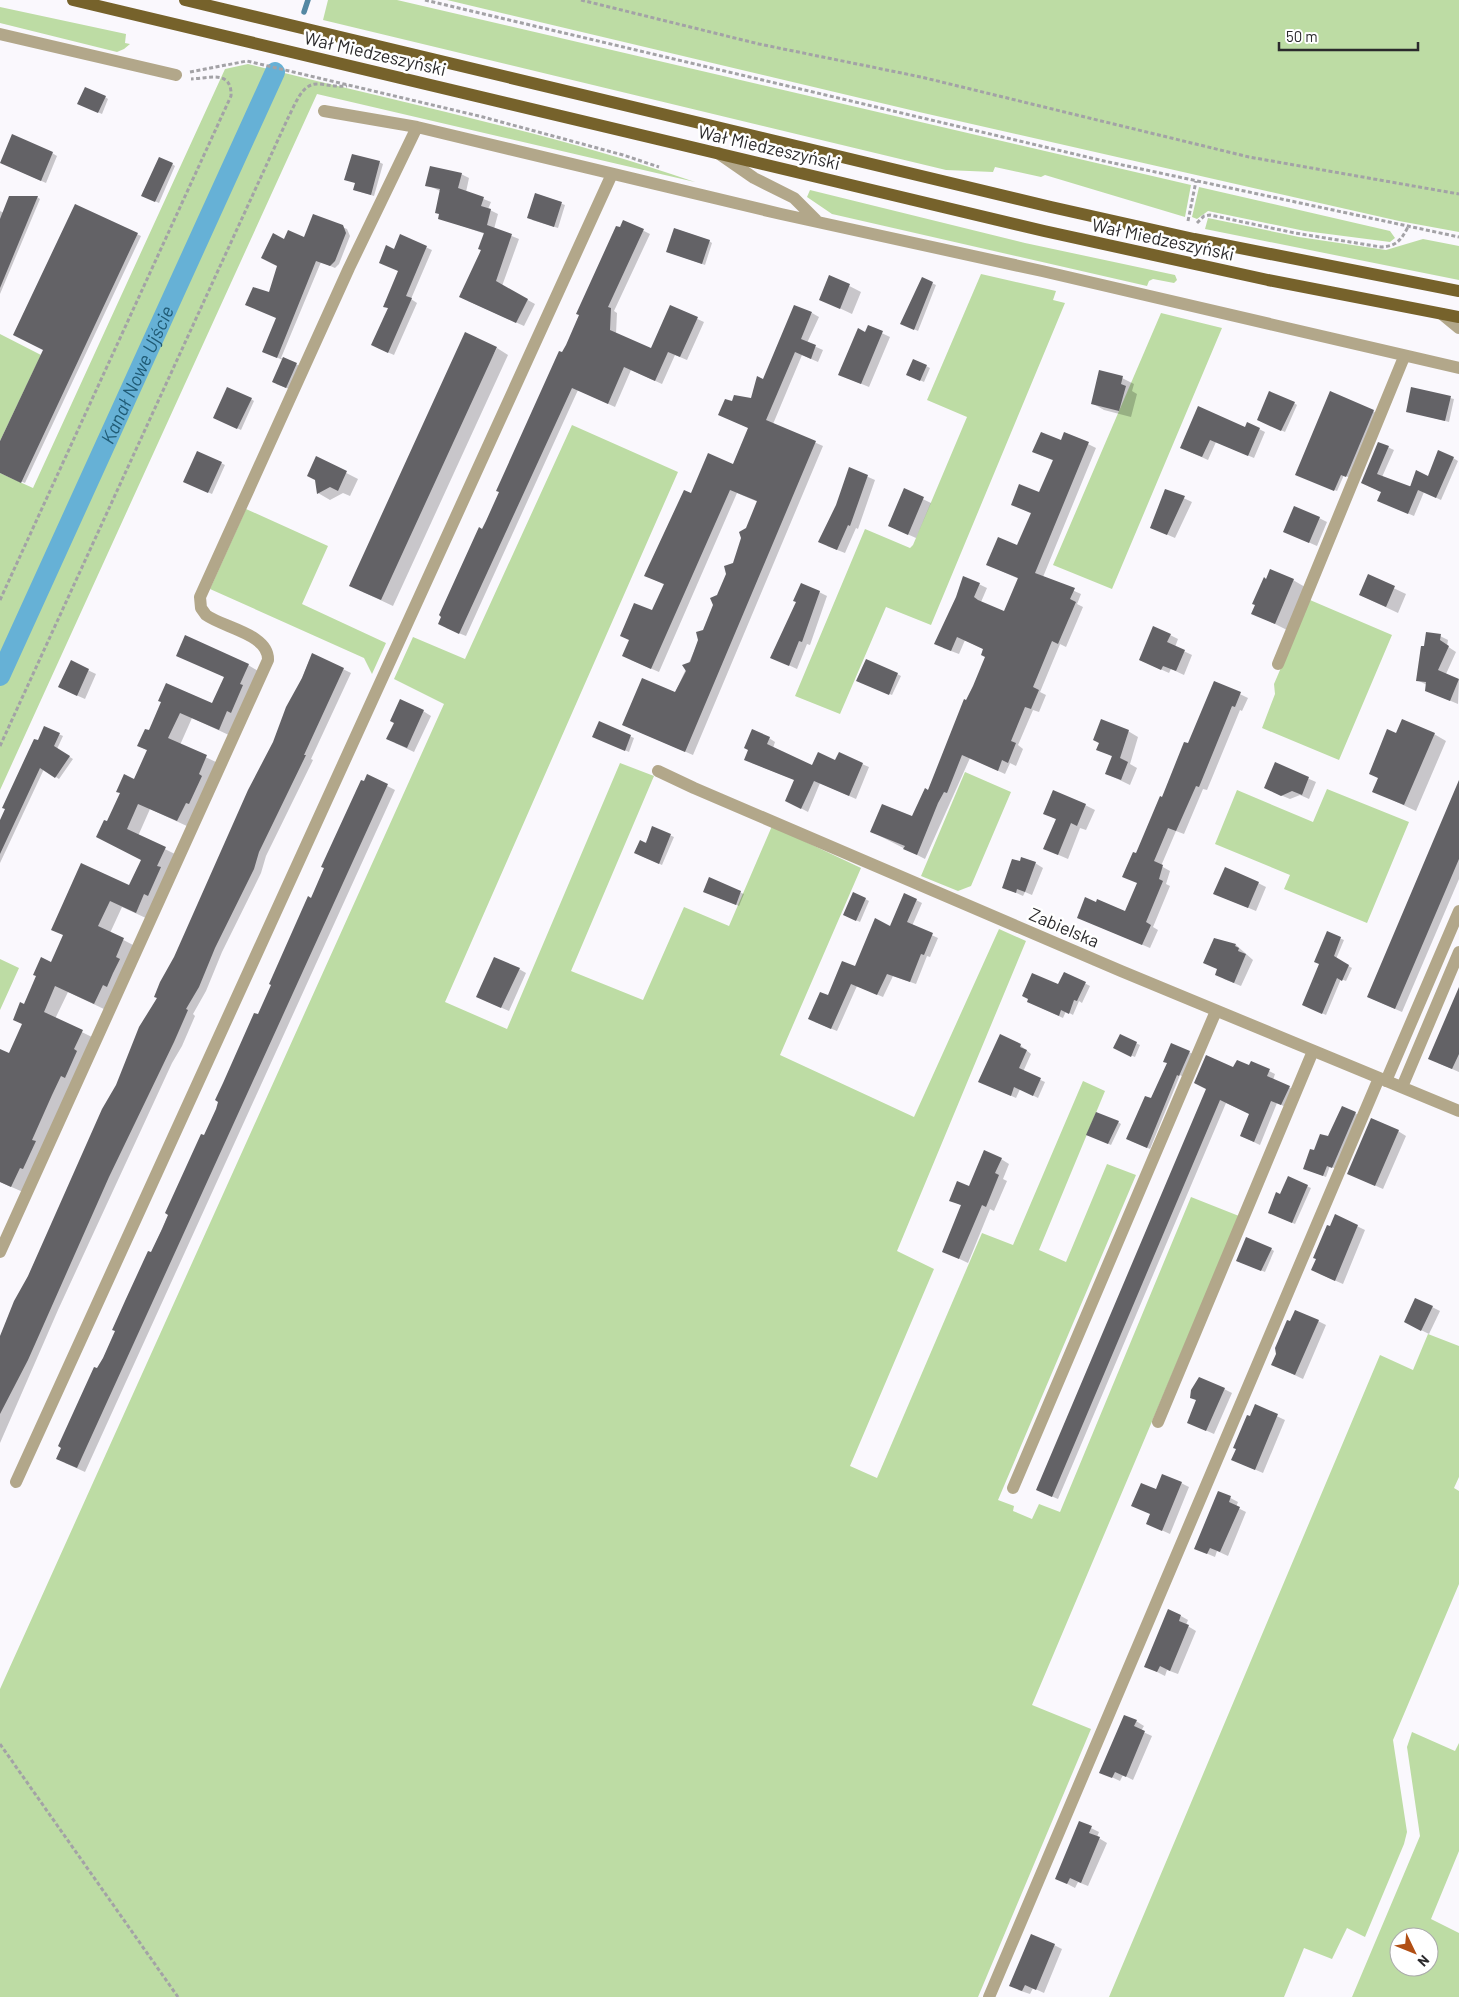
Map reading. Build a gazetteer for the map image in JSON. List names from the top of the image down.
{
  "streets": {
    "main road": ["Wał Miedzeszyński"],
    "street": ["Zabielska"]
  },
  "water": ["Kanał Nowe Ujście"],
  "scale_bar": "50 m",
  "north": "bottom right"
}
